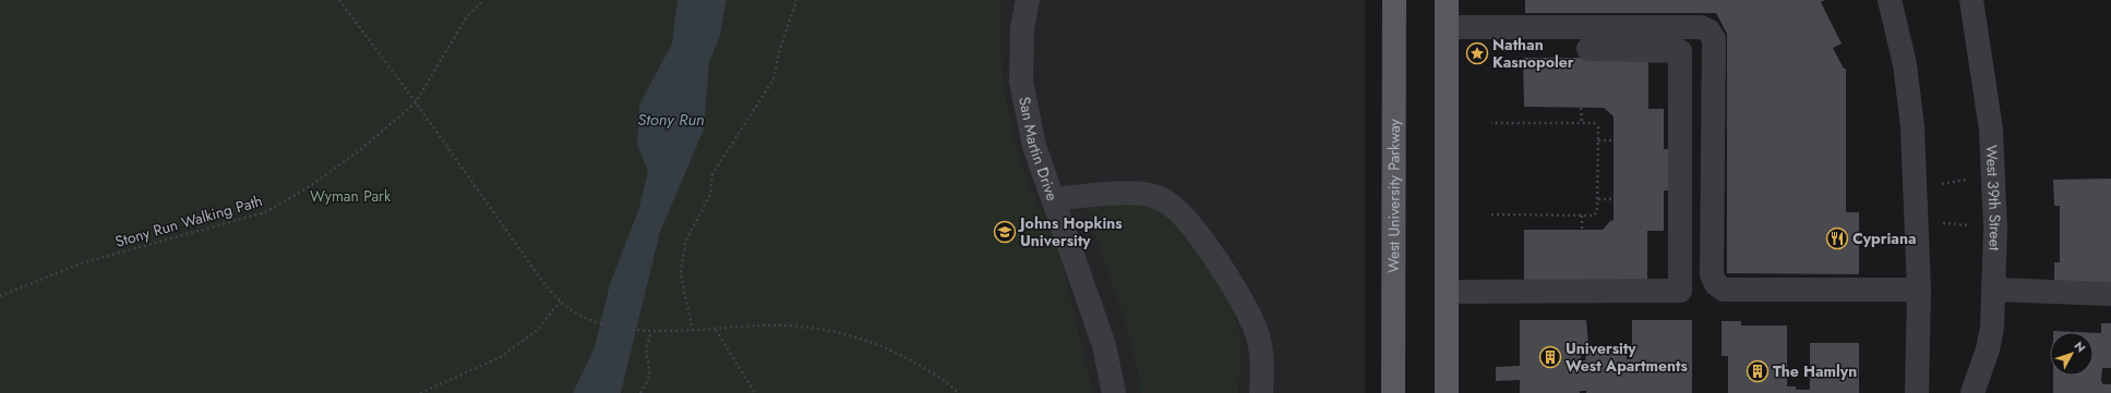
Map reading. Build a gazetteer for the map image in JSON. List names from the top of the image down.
{
  "streets": {
    "main road": ["West University Parkway"],
    "street": ["San Martin Drive", "West 39th Street"],
    "path": ["Stony Run Walking Path"]
  },
  "water": ["Stony Run"],
  "parks": ["Wyman Park"],
  "places": {
    "place": ["Nathan Kasnopoler"],
    "school or university": ["Johns Hopkins University"],
    "restaurant": ["Cypriana"],
    "building": ["University West Apartments", "The Hamlyn"]
  },
  "north": "top right"
}
